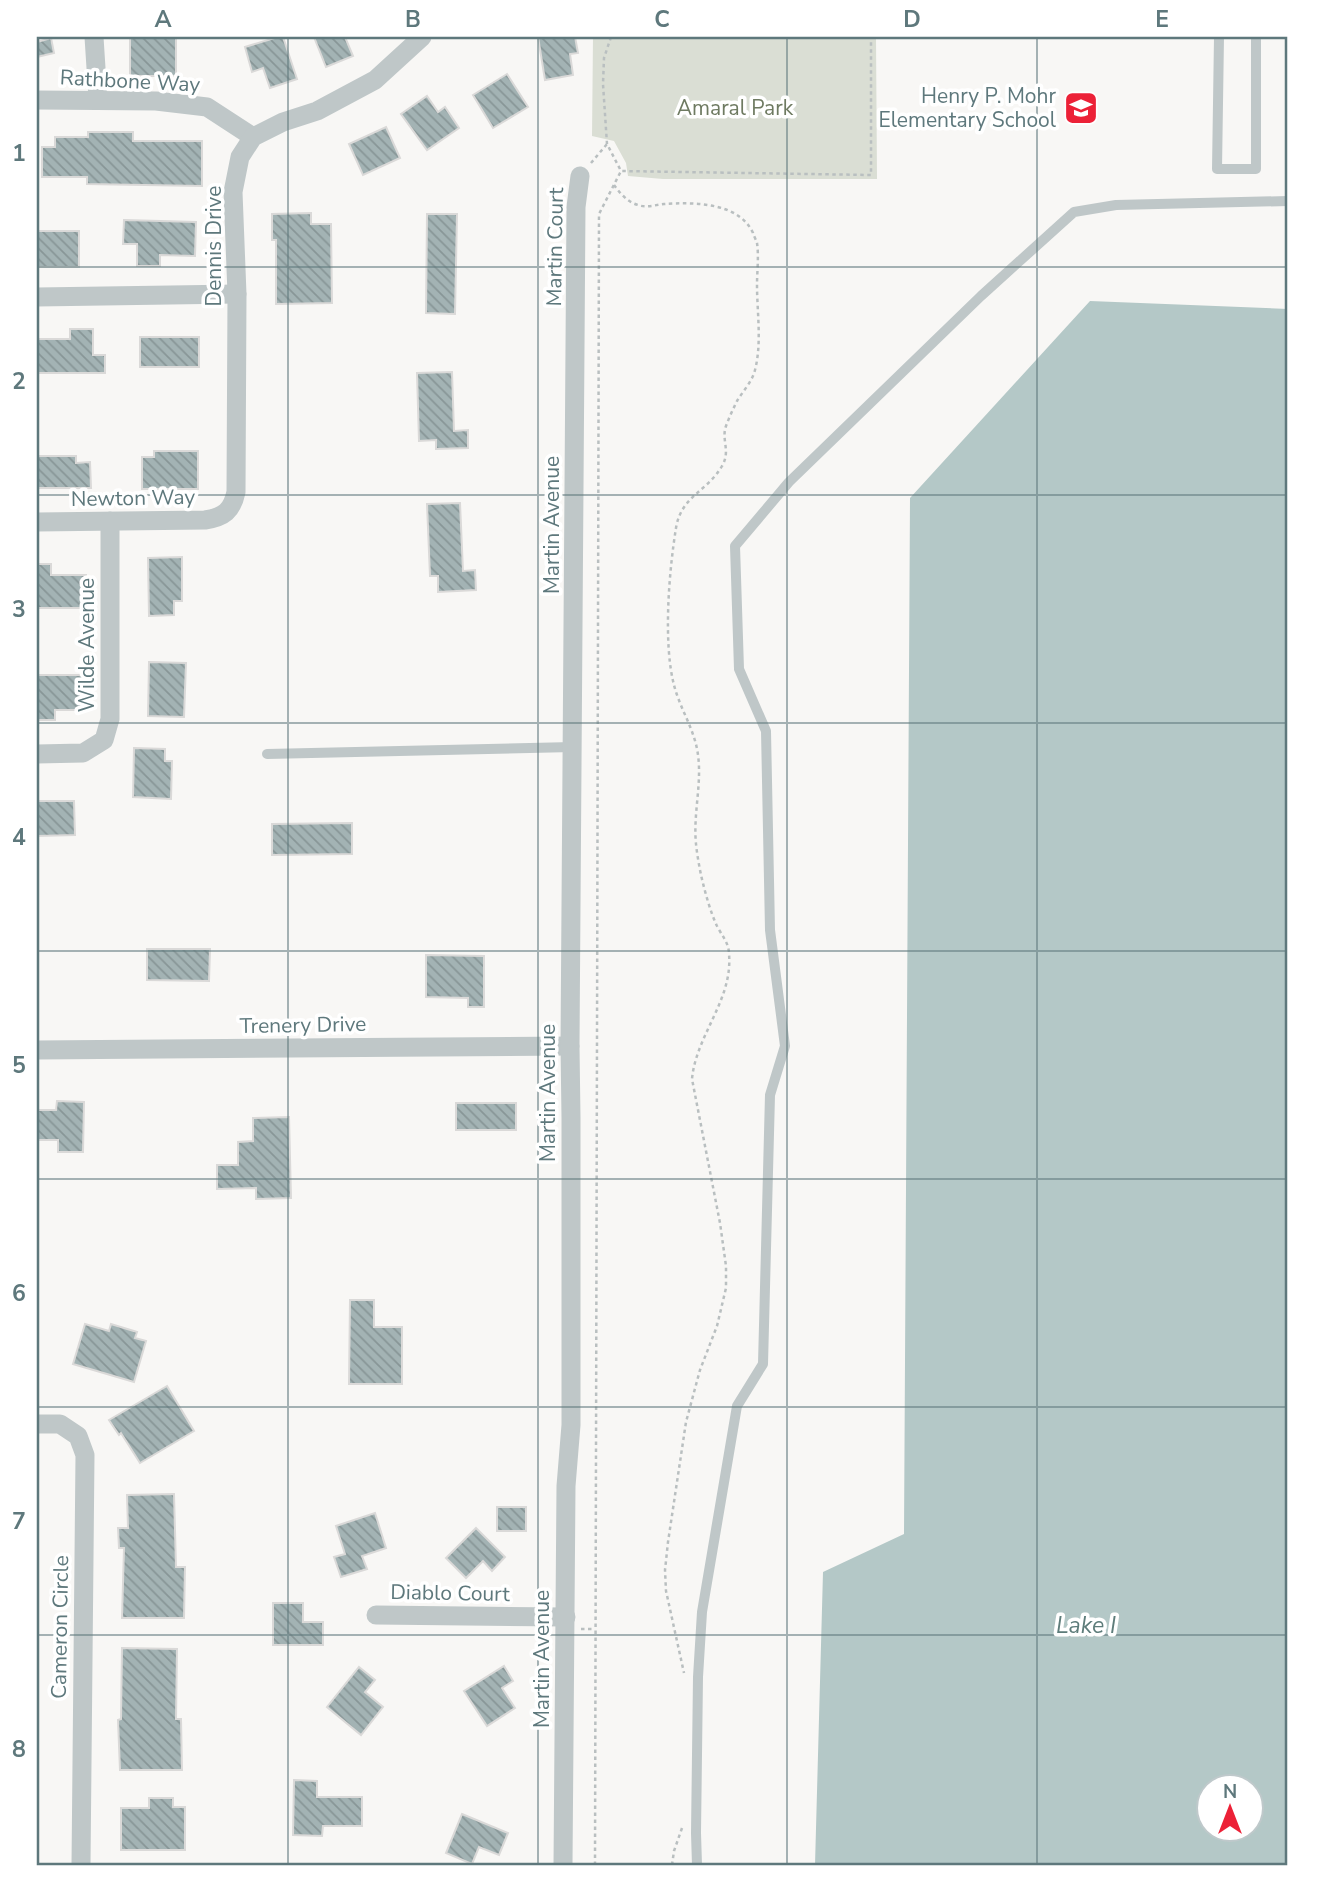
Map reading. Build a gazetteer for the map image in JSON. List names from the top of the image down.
{
  "streets": {
    "street": [
      "Rathbone Way",
      "Dennis Drive",
      "Martin Court",
      "Newton Way",
      "Martin Avenue",
      "Wilde Avenue",
      "Trenery Drive",
      "Diablo Court",
      "Cameron Circle"
    ]
  },
  "crossings": [
    ["Rathbone Way", "Dennis Drive"],
    ["Dennis Drive", "Newton Way"],
    ["Martin Court", "Martin Avenue"],
    ["Newton Way", "Wilde Avenue"],
    ["Martin Avenue", "Trenery Drive"],
    ["Martin Avenue", "Diablo Court"]
  ],
  "water": ["Lake I"],
  "parks": ["Amaral Park"],
  "places": {
    "school or university": ["Henry P. Mohr Elementary School"]
  },
  "north": "top",
  "grid": {
    "columns": [
      "A",
      "B",
      "C",
      "D",
      "E"
    ],
    "rows": [
      "1",
      "2",
      "3",
      "4",
      "5",
      "6",
      "7",
      "8"
    ]
  }
}
